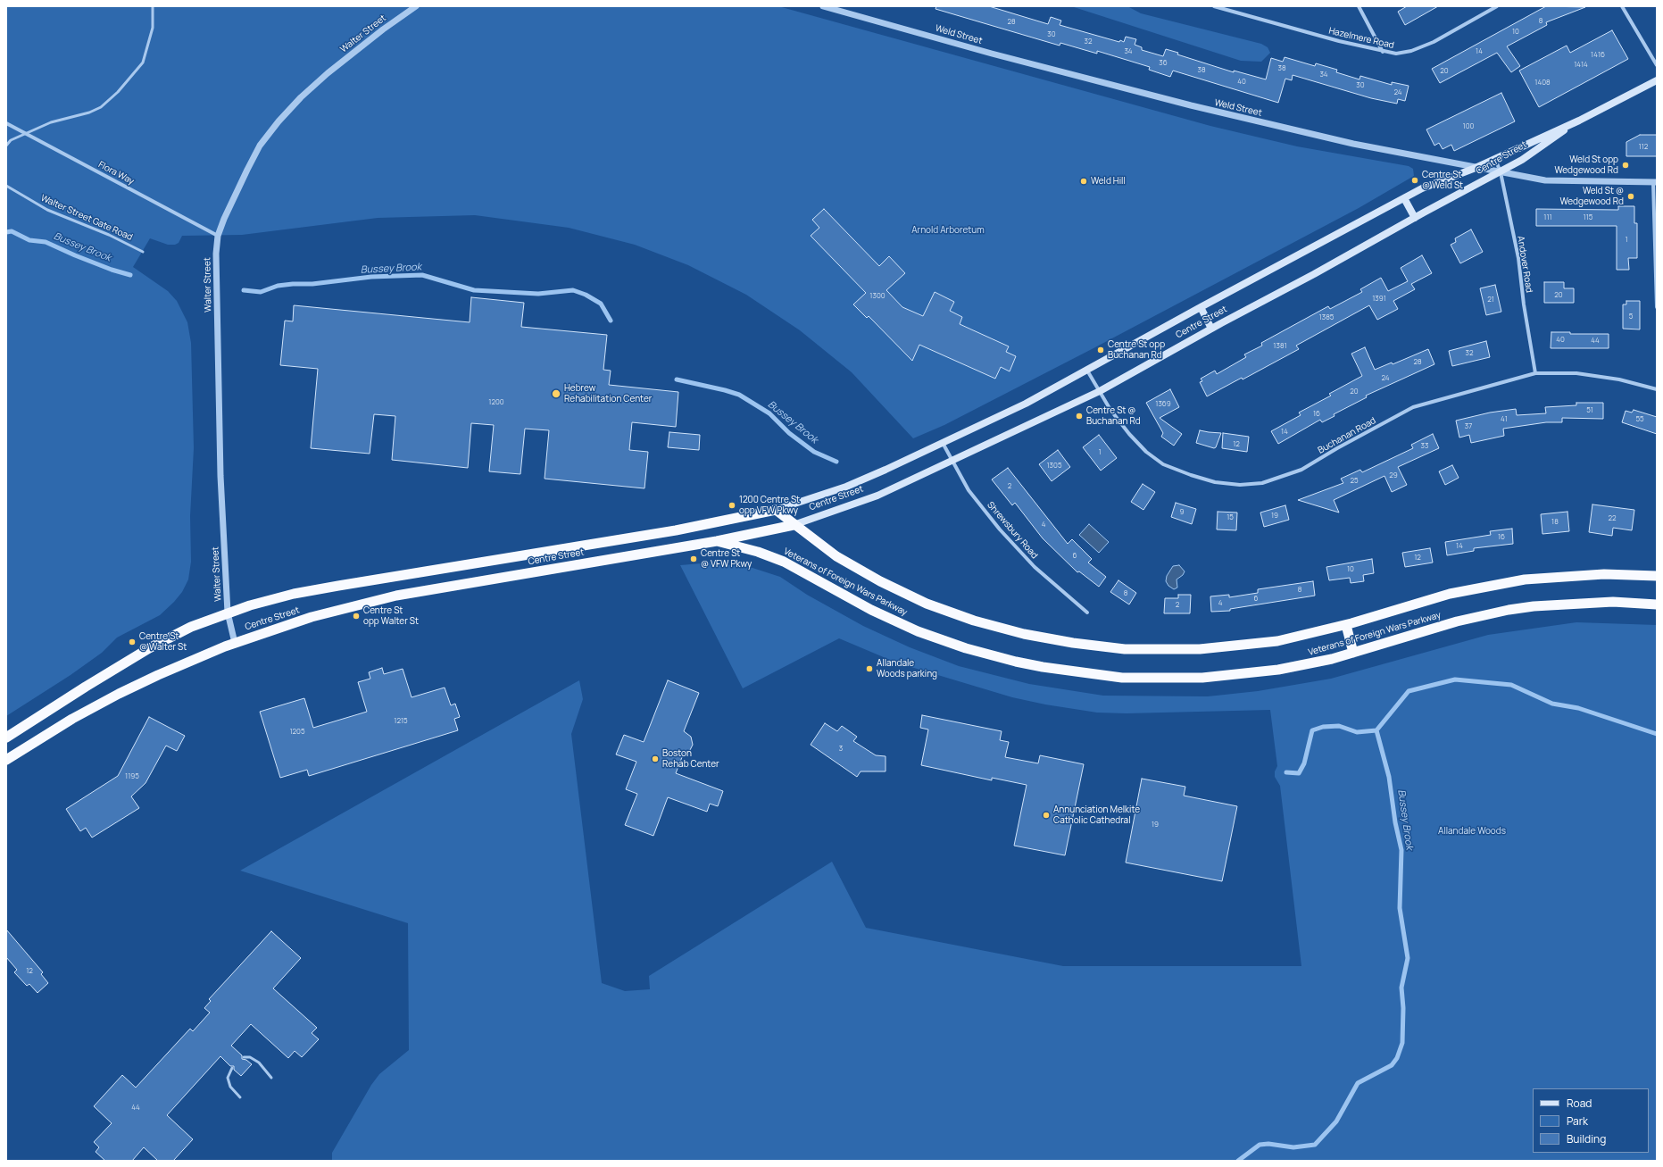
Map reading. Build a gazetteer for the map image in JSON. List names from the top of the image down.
{
  "streets": {
    "highway": ["Centre Street", "Veterans of Foreign Wars Parkway"],
    "street": [
      "Walter Street",
      "Weld Street",
      "Hazelmere Road",
      "Flora Way",
      "Andover Road",
      "Buchanan Road",
      "Shrewsbury Road"
    ],
    "lane": ["Walter Street Gate Road"]
  },
  "crossings": [
    ["Walter Street", "Centre Street"],
    ["Walter Street", "Flora Way"],
    ["Weld Street", "Centre Street"],
    ["Weld Street", "Andover Road"],
    ["Centre Street", "Andover Road"],
    ["Centre Street", "Buchanan Road"],
    ["Centre Street", "Shrewsbury Road"],
    ["Centre Street", "Veterans of Foreign Wars Parkway"],
    ["Andover Road", "Buchanan Road"]
  ],
  "water": ["Bussey Brook"],
  "parks": ["Arnold Arboretum", "Allandale Woods"],
  "places": [
    "Weld St opp Wedgewood Rd",
    "Centre St @ Weld St",
    "Weld Hill",
    "Weld St @ Wedgewood Rd",
    "Centre St opp Buchanan Rd",
    "Hebrew Rehabilitation Center",
    "Centre St @ Buchanan Rd",
    "1200 Centre St opp VFW Pkwy",
    "Centre St @ VFW Pkwy",
    "Centre St opp Walter St",
    "Centre St @ Walter St",
    "Allandale Woods parking",
    "Boston Rehab Center",
    "Annunciation Melkite Catholic Cathedral"
  ],
  "house_numbers": [
    "8",
    "28",
    "10",
    "30",
    "32",
    "34",
    "14",
    "1416",
    "36",
    "1414",
    "38",
    "38",
    "20",
    "34",
    "40",
    "1408",
    "30",
    "24",
    "100",
    "112",
    "111",
    "115",
    "1",
    "20",
    "1300",
    "1391",
    "21",
    "5",
    "1385",
    "40",
    "44",
    "1381",
    "32",
    "28",
    "24",
    "20",
    "1200",
    "1369",
    "51",
    "16",
    "41",
    "55",
    "37",
    "14",
    "12",
    "33",
    "1",
    "1305",
    "29",
    "25",
    "2",
    "9",
    "19",
    "15",
    "22",
    "18",
    "4",
    "16",
    "14",
    "6",
    "12",
    "10",
    "8",
    "8",
    "6",
    "4",
    "2",
    "1215",
    "1205",
    "3",
    "1195",
    "19",
    "12",
    "44"
  ],
  "legend": ["Road", "Park", "Building"]
}
